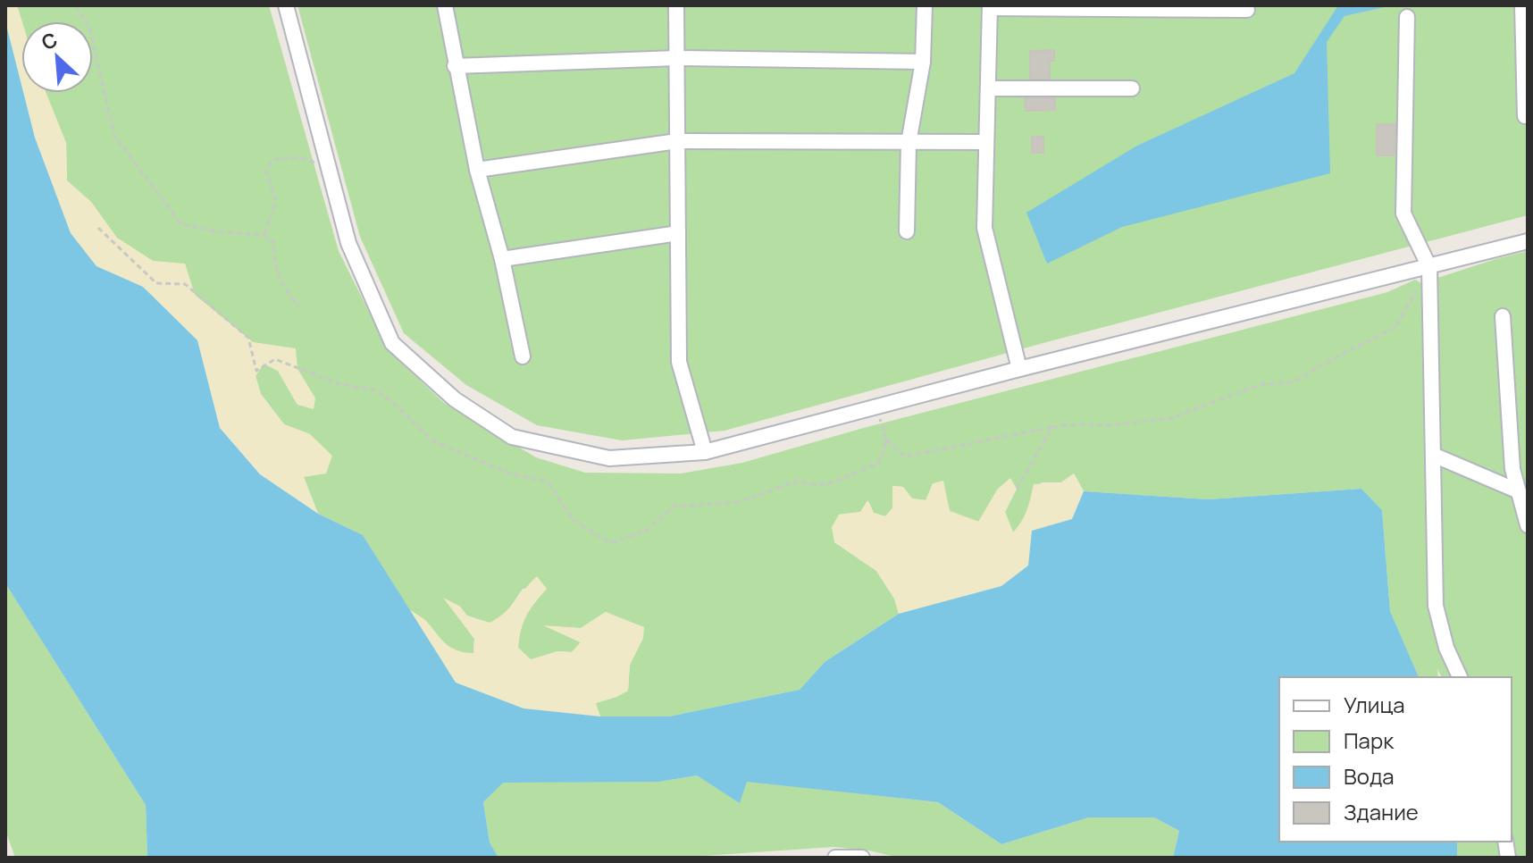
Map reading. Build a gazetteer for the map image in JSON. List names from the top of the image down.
{
  "legend": [
    "Улица",
    "Парк",
    "Вода",
    "Здание"
  ],
  "north": "top left"
}
